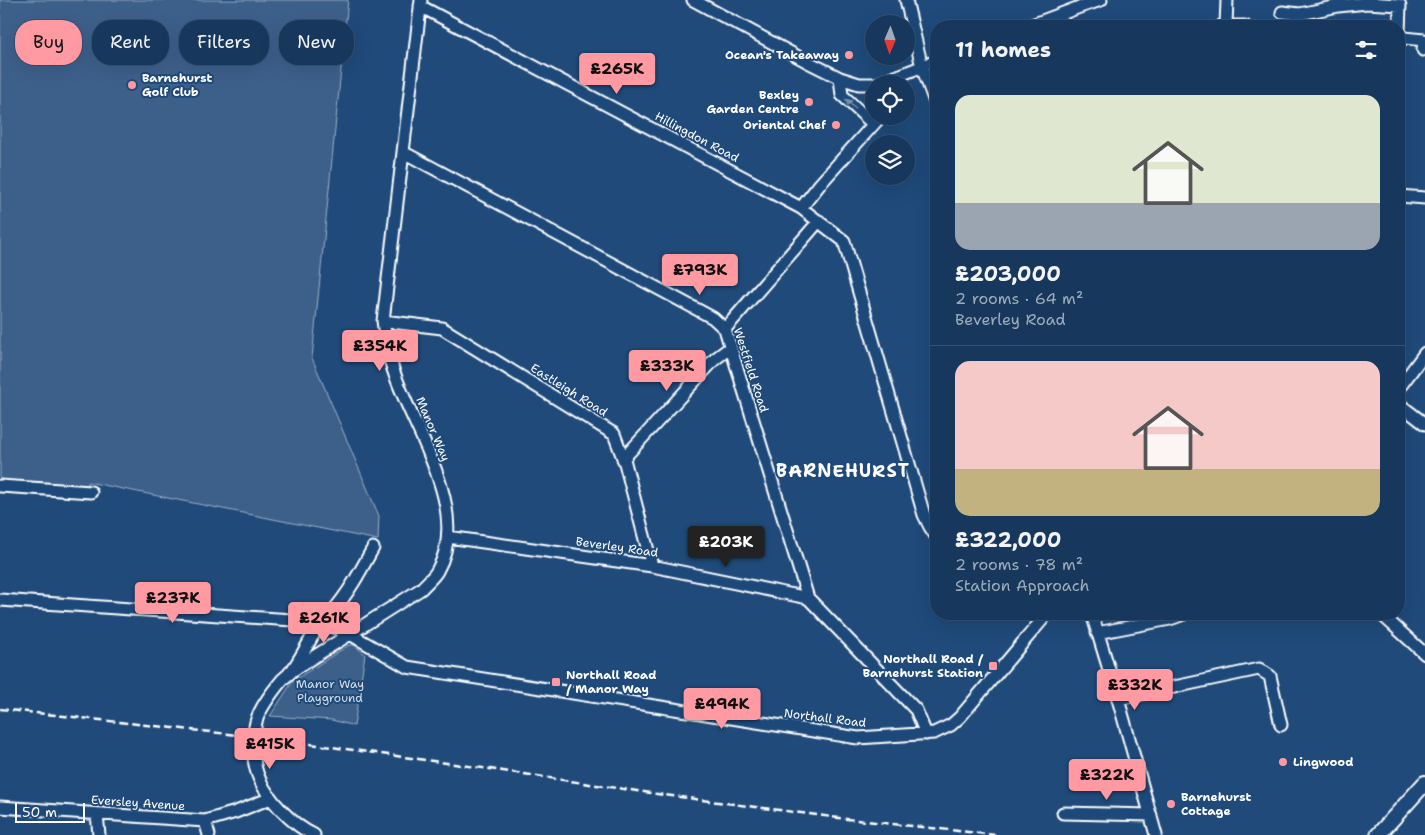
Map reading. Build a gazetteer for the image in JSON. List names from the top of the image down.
{
  "streets": {
    "street": [
      "Hillingdon Road",
      "Westfield Road",
      "Eastleigh Road",
      "Manor Way",
      "Beverley Road",
      "Northall Road",
      "Eversley Avenue"
    ]
  },
  "crossings": [
    ["Hillingdon Road", "Manor Way"],
    ["Westfield Road", "Manor Way"],
    ["Westfield Road", "Beverley Road"],
    ["Eastleigh Road", "Manor Way"],
    ["Eastleigh Road", "Beverley Road"],
    ["Manor Way", "Beverley Road"],
    ["Manor Way", "Northall Road"]
  ],
  "districts": ["BARNEHURST"],
  "parks": ["Manor Way Playground"],
  "places": {
    "other": [
      "Ocean's Takeaway",
      "Barnehurst Golf Club",
      "Bexley Garden Centre",
      "Oriental Chef",
      "Lingwood",
      "Barnehurst Cottage"
    ],
    "transit": ["Northall Road / Barnehurst Station", "Northall Road / Manor Way"]
  },
  "scale_bar": "50 m",
  "north": "bottom",
  "page": {
    "chip": [
      "Buy",
      "Rent",
      "Filters",
      "New"
    ],
    "heading": "11 homes",
    "price": [
      "£265K",
      "£793K",
      "£354K",
      "£333K",
      "£203K",
      "£237K",
      "£261K",
      "£332K",
      "£494K",
      "£415K",
      "£322K"
    ],
    "list": [
      {
        "name": "£203,000",
        "note": "2 rooms · 64 m² · Beverley Road"
      },
      {
        "name": "£322,000",
        "note": "2 rooms · 78 m² · Station Approach"
      }
    ],
    "scale": "50 m"
  }
}
